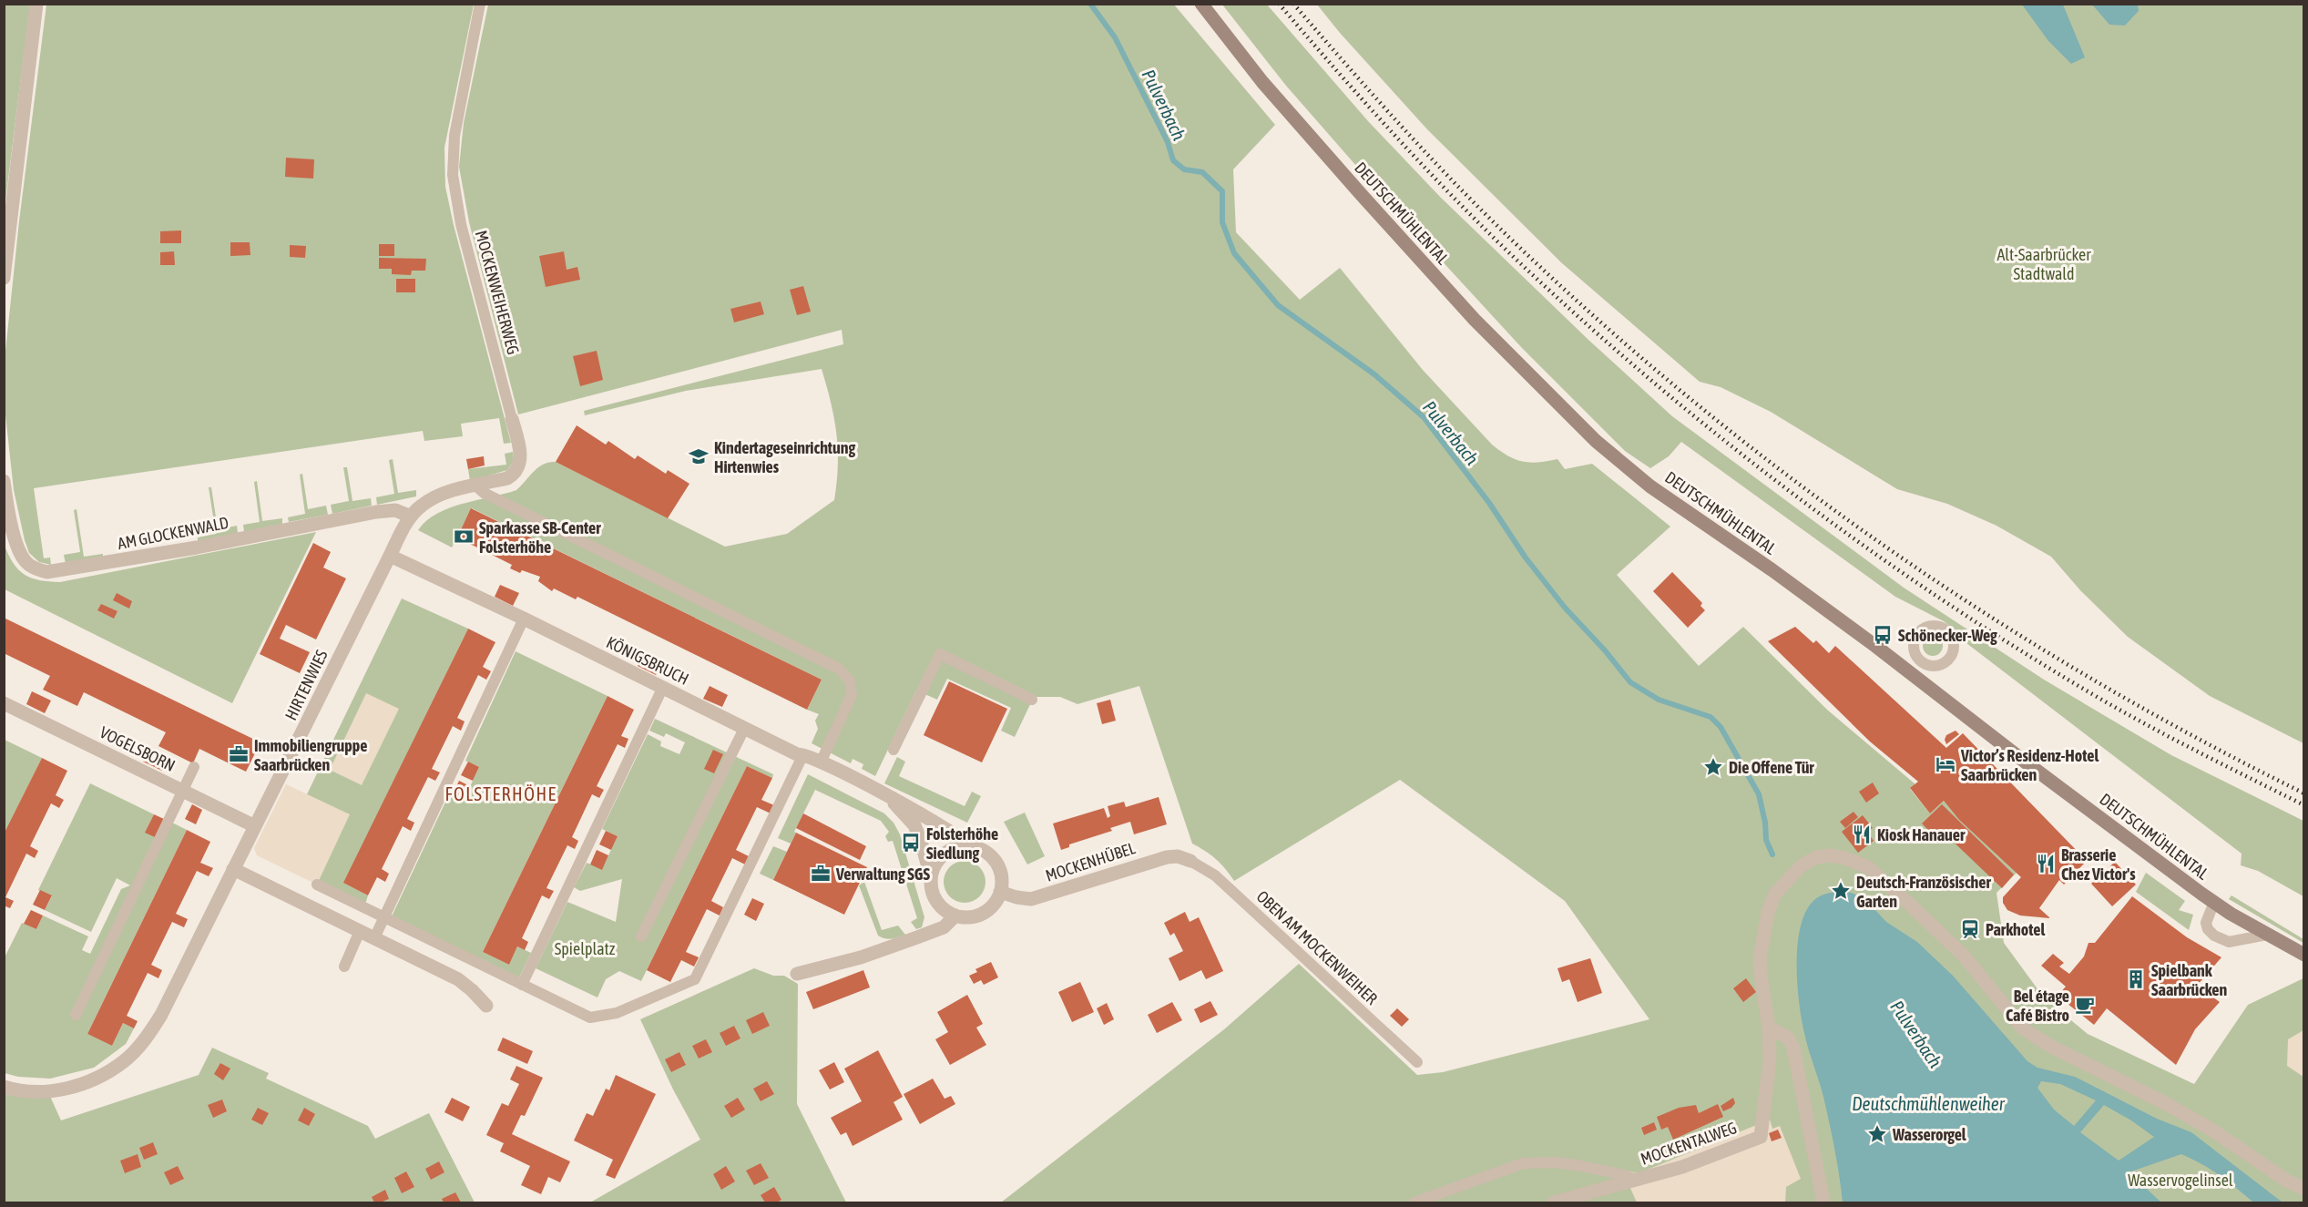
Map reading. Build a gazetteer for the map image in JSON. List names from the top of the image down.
{
  "streets": {
    "main road": ["DEUTSCHMÜHLENTAL"],
    "street": [
      "MOCKENWEIHERWEG",
      "AM GLOCKENWALD",
      "KÖNIGSBRUCH",
      "HIRTENWIES",
      "VOGELSBORN",
      "MOCKENHÜBEL",
      "MOCKENTALWEG"
    ],
    "lane": ["OBEN AM MOCKENWEIHER"]
  },
  "crossings": [
    ["MOCKENWEIHERWEG", "AM GLOCKENWALD"],
    ["MOCKENWEIHERWEG", "HIRTENWIES"],
    ["AM GLOCKENWALD", "HIRTENWIES"],
    ["KÖNIGSBRUCH", "HIRTENWIES"],
    ["KÖNIGSBRUCH", "MOCKENHÜBEL"],
    ["HIRTENWIES", "VOGELSBORN"],
    ["MOCKENHÜBEL", "OBEN AM MOCKENWEIHER"]
  ],
  "districts": ["FOLSTERHÖHE"],
  "water": ["Pulverbach", "Deutschmühlenweiher"],
  "parks": ["Alt-Saarbrücker Stadtwald", "Spielplatz", "Wasservogelinsel"],
  "places": {
    "school or university": ["Kindertageseinrichtung Hirtenwies"],
    "bank": ["Sparkasse SB-Center Folsterhöhe"],
    "bus stop": ["Schönecker-Weg", "Folsterhöhe Siedlung"],
    "office": ["Immobiliengruppe Saarbrücken", "Verwaltung SGS"],
    "hotel": ["Victor’s Residenz-Hotel Saarbrücken"],
    "place": ["Die Offene Tür", "Deutsch-Französischer Garten", "Wasserorgel"],
    "restaurant": ["Kiosk Hanauer", "Brasserie Chez Victor's"],
    "station": ["Parkhotel"],
    "building": ["Spielbank Saarbrücken"],
    "cafe": ["Bel étage Café Bistro"]
  }
}
